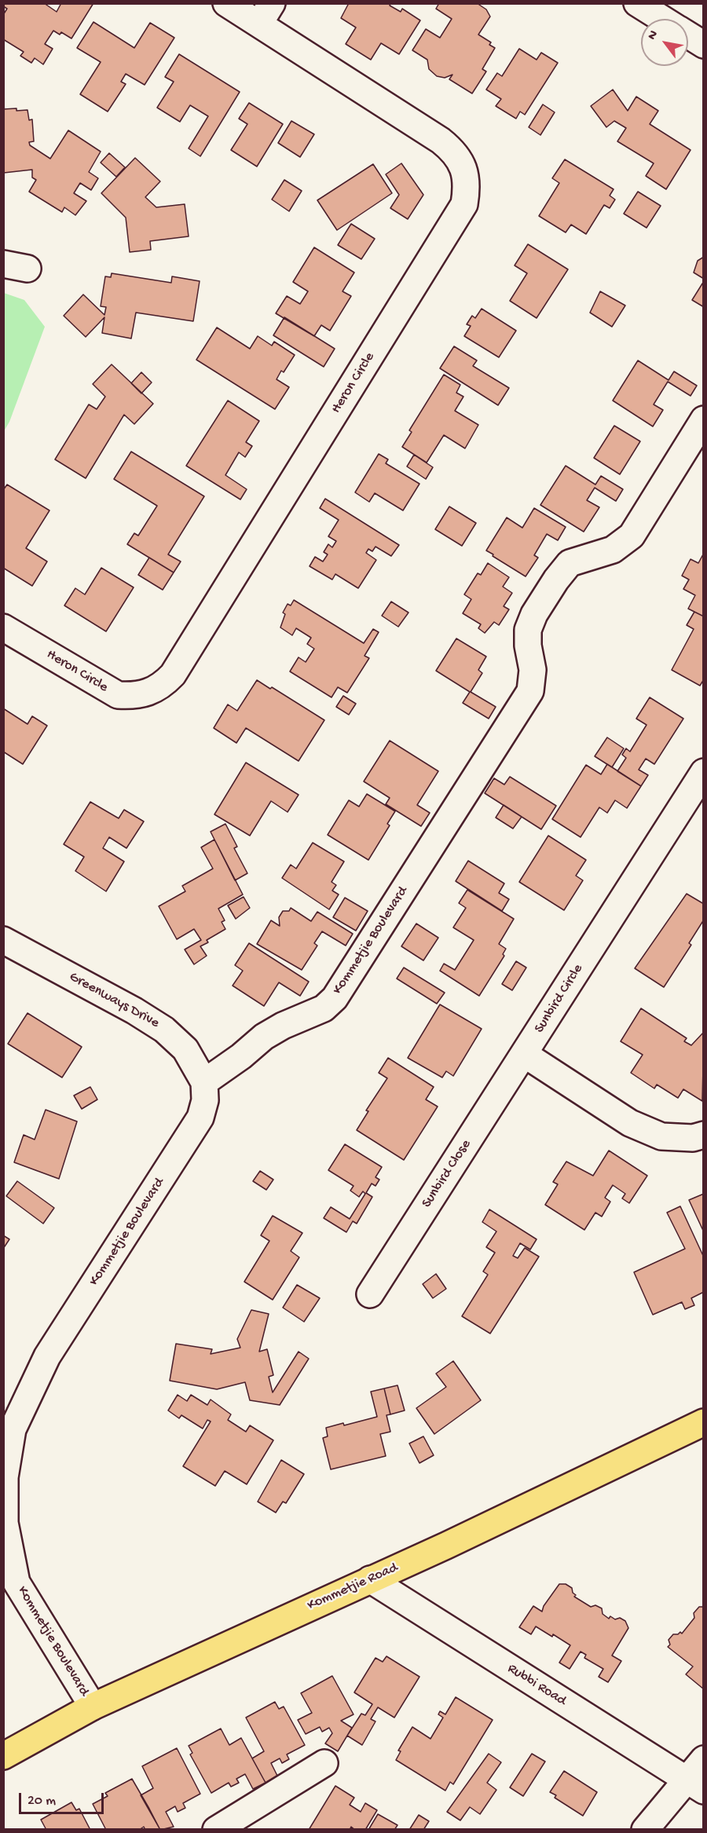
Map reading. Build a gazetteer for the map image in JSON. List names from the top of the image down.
{
  "streets": {
    "main road": ["Kommetjie Road"],
    "street": [
      "Heron Circle",
      "Kommetjie Boulevard",
      "Sunbird Circle",
      "Greenways Drive",
      "Sunbird Close",
      "Rubbi Road"
    ]
  },
  "crossings": [
    ["Kommetjie Boulevard", "Greenways Drive"],
    ["Kommetjie Boulevard", "Kommetjie Road"],
    ["Sunbird Circle", "Sunbird Close"],
    ["Kommetjie Road", "Rubbi Road"]
  ],
  "scale_bar": "20 m",
  "north": "top left"
}
